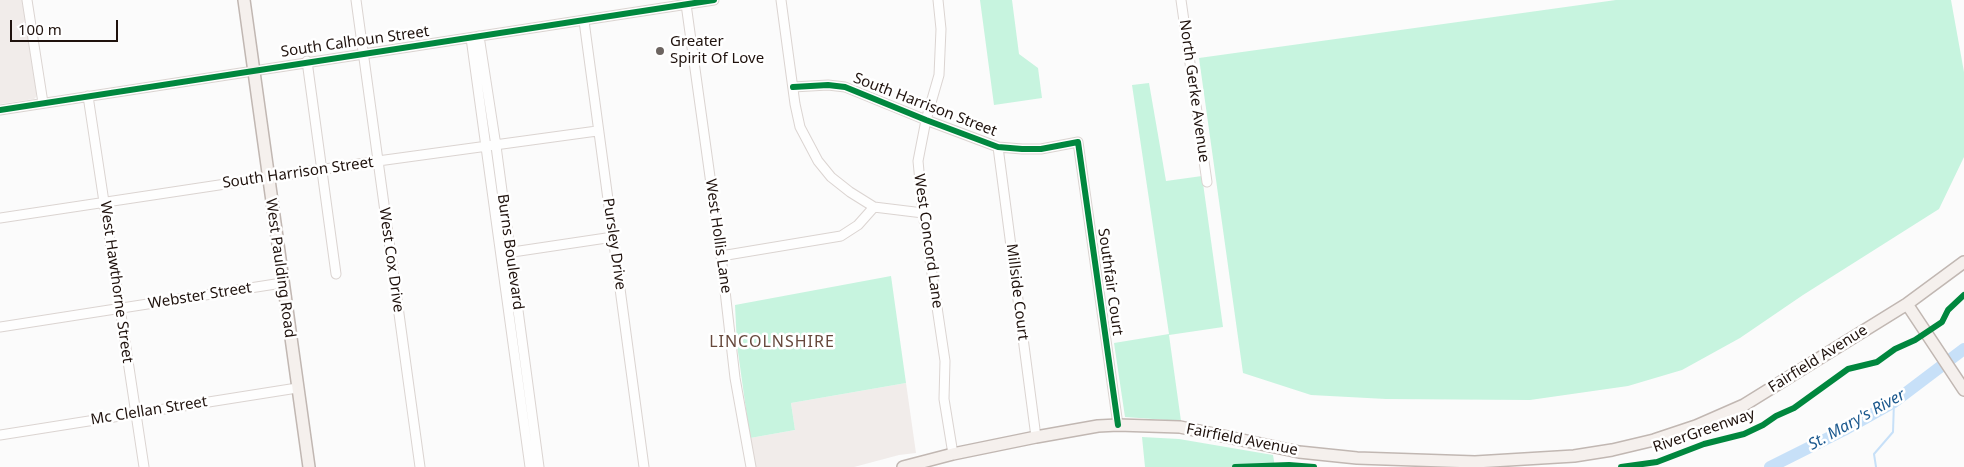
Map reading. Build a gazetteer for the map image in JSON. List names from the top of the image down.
{
  "streets": {
    "main road": ["West Paulding Road", "Fairfield Avenue"],
    "street": [
      "South Calhoun Street",
      "North Gerke Avenue",
      "South Harrison Street",
      "West Hollis Lane",
      "West Concord Lane",
      "Pursley Drive",
      "Burns Boulevard",
      "West Cox Drive",
      "West Hawthorne Street",
      "Southfair Court",
      "Millside Court",
      "Webster Street",
      "Mc Clellan Street"
    ],
    "cycle path": ["RiverGreenway"]
  },
  "crossings": [
    ["South Calhoun Street", "West Hollis Lane"],
    ["South Calhoun Street", "Pursley Drive"],
    ["South Calhoun Street", "Burns Boulevard"],
    ["South Calhoun Street", "West Cox Drive"],
    ["South Calhoun Street", "West Paulding Road"],
    ["South Calhoun Street", "West Hawthorne Street"],
    ["South Harrison Street", "West Concord Lane"],
    ["South Harrison Street", "Pursley Drive"],
    ["South Harrison Street", "Burns Boulevard"],
    ["South Harrison Street", "West Cox Drive"],
    ["South Harrison Street", "West Paulding Road"],
    ["South Harrison Street", "West Hawthorne Street"],
    ["South Harrison Street", "Southfair Court"],
    ["South Harrison Street", "Millside Court"],
    ["West Concord Lane", "Fairfield Avenue"],
    ["West Paulding Road", "Webster Street"],
    ["West Paulding Road", "Mc Clellan Street"],
    ["West Hawthorne Street", "Webster Street"],
    ["West Hawthorne Street", "Mc Clellan Street"],
    ["Southfair Court", "Fairfield Avenue"],
    ["Millside Court", "Fairfield Avenue"]
  ],
  "districts": ["LINCOLNSHIRE"],
  "water": ["St. Mary's River"],
  "places": ["Greater Spirit Of Love"],
  "scale_bar": "100 m"
}
